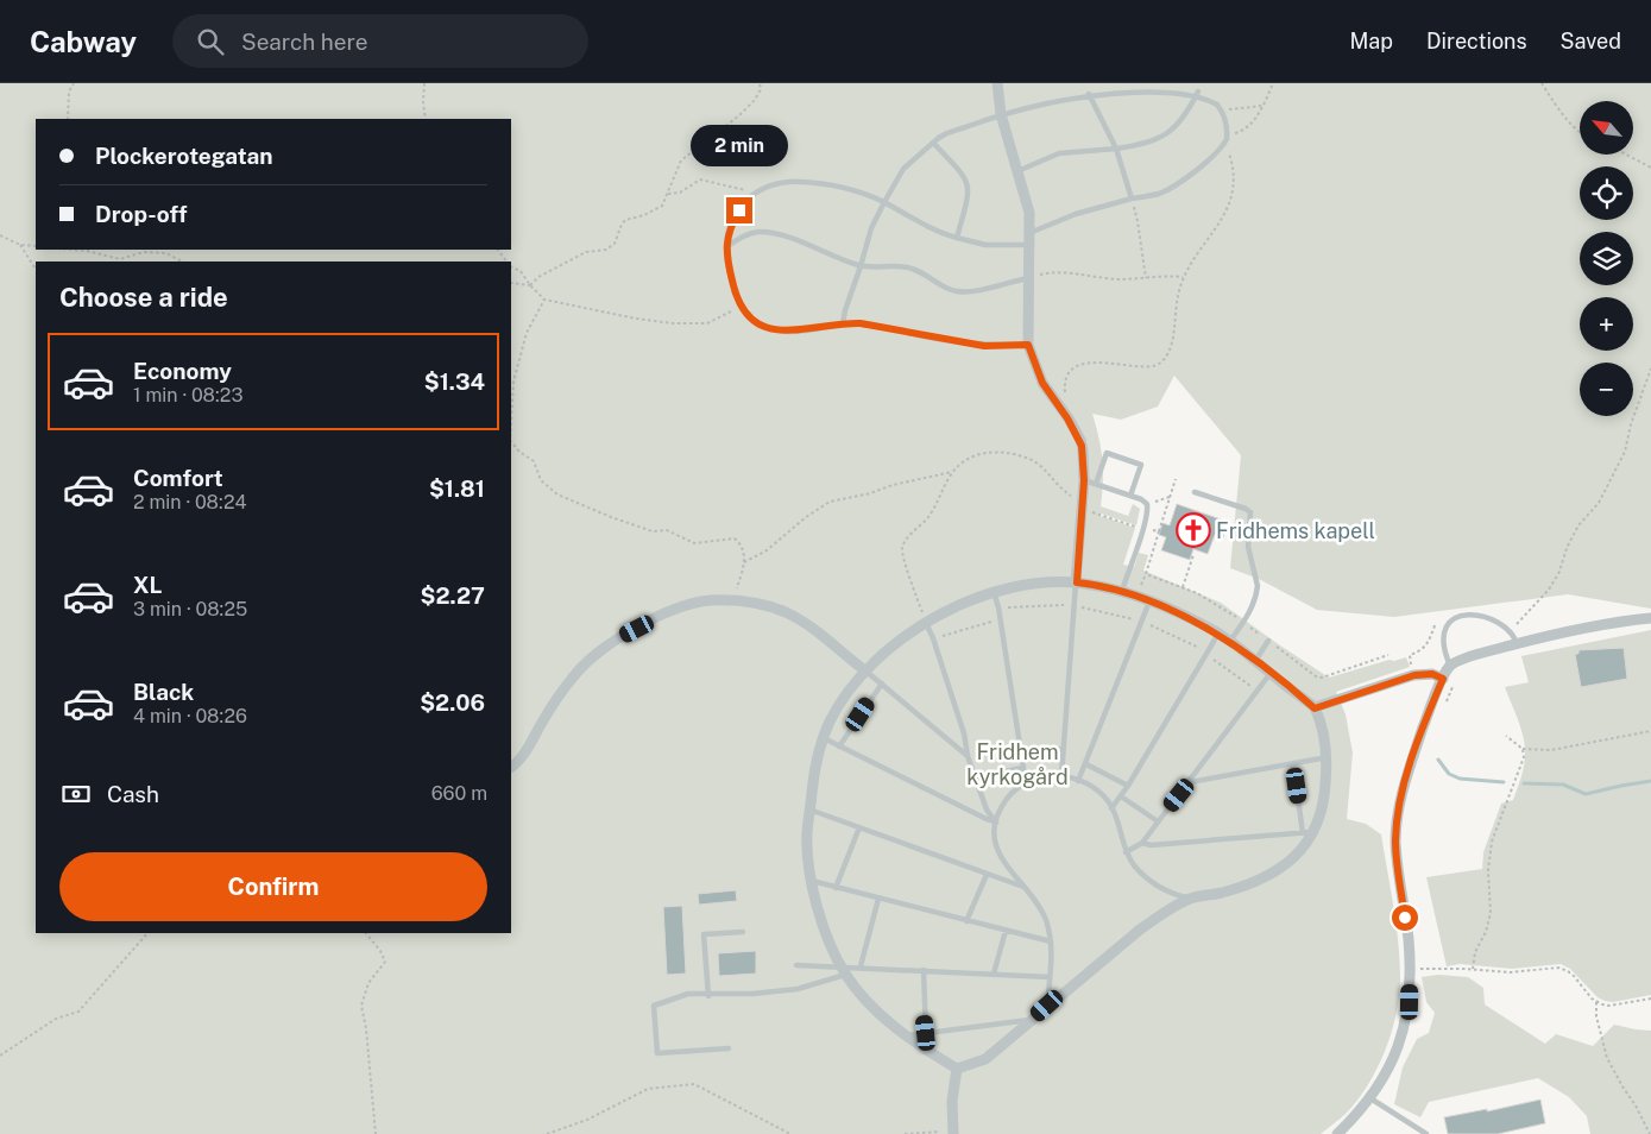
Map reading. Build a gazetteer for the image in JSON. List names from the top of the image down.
{
  "parks": ["Fridhem kyrkogård"],
  "places": {
    "church": ["Fridhems kapell"]
  },
  "north": "top left",
  "page": {
    "header": "Cabway",
    "search": "Search here",
    "nav": ["Map", "Directions", "Saved"],
    "map_buttons": ["+", "−"],
    "banner": ["Plockerotegatan", "Drop-off"],
    "bubble": "2 min",
    "heading": "Choose a ride",
    "list": [
      {
        "name": "Economy",
        "note": "1 min · 08:23",
        "value": "$1.34"
      },
      {
        "name": "Comfort",
        "note": "2 min · 08:24",
        "value": "$1.81"
      },
      {
        "name": "XL",
        "note": "3 min · 08:25",
        "value": "$2.27"
      },
      {
        "name": "Black",
        "note": "4 min · 08:26",
        "value": "$2.06"
      }
    ],
    "pay": ["Cash", "660 m"],
    "buttons": "Confirm"
  }
}
